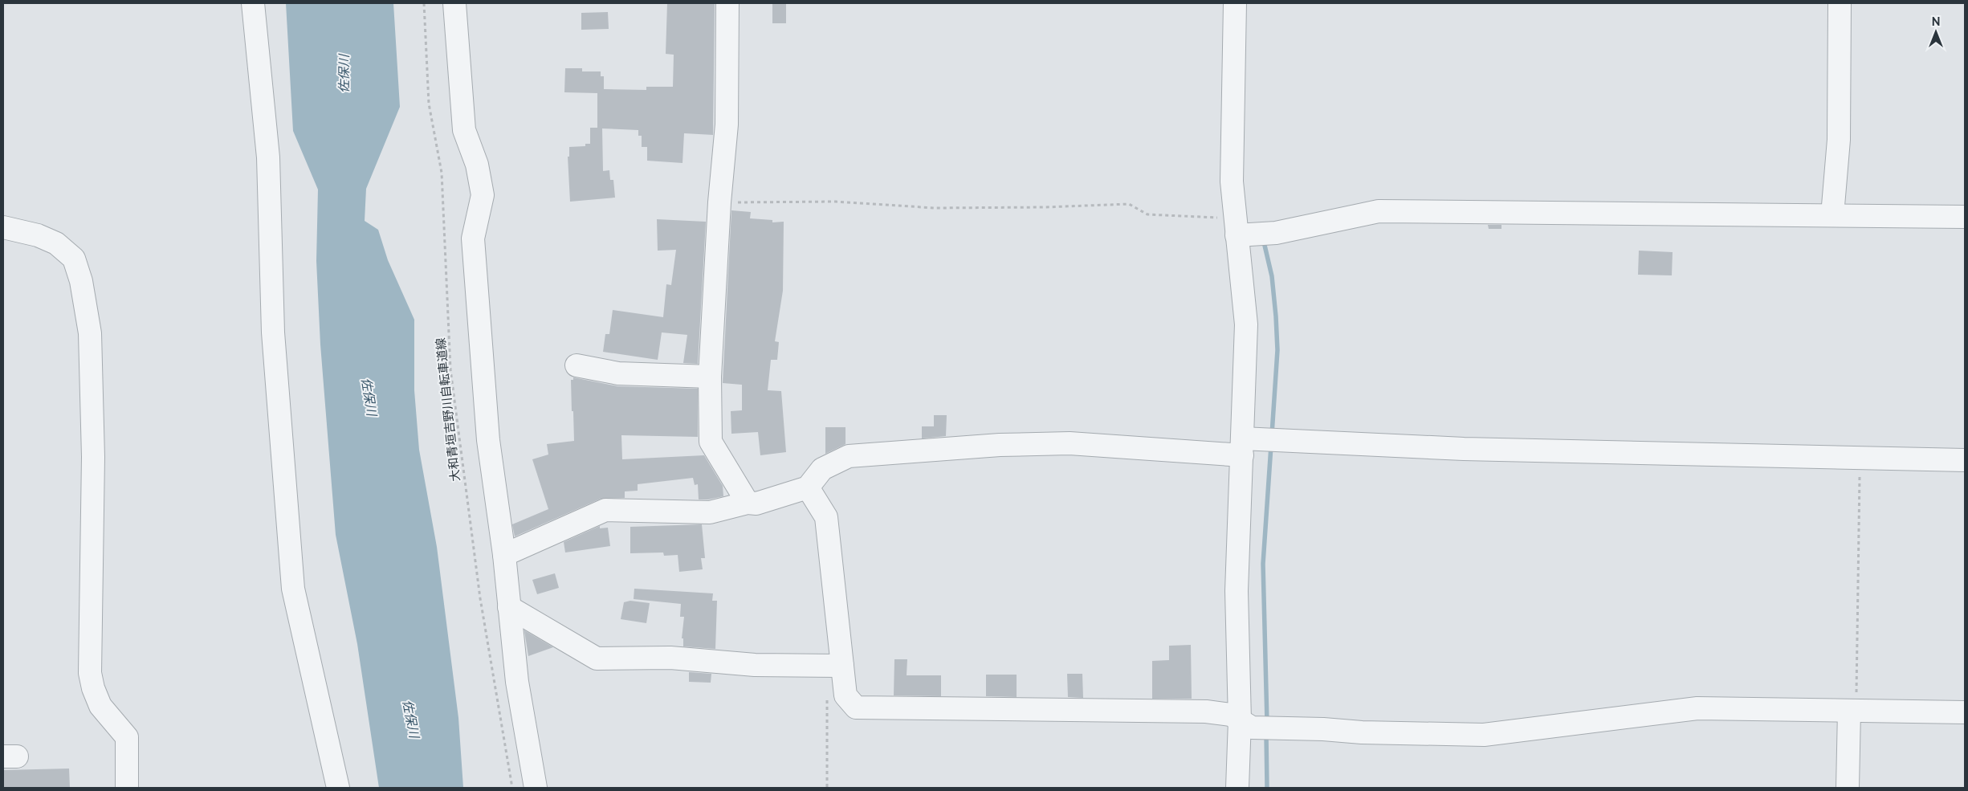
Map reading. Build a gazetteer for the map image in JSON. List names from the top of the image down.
{
  "streets": {
    "path": ["大和青垣吉野川自転車道線"]
  },
  "water": ["佐保川"],
  "north": "top"
}
